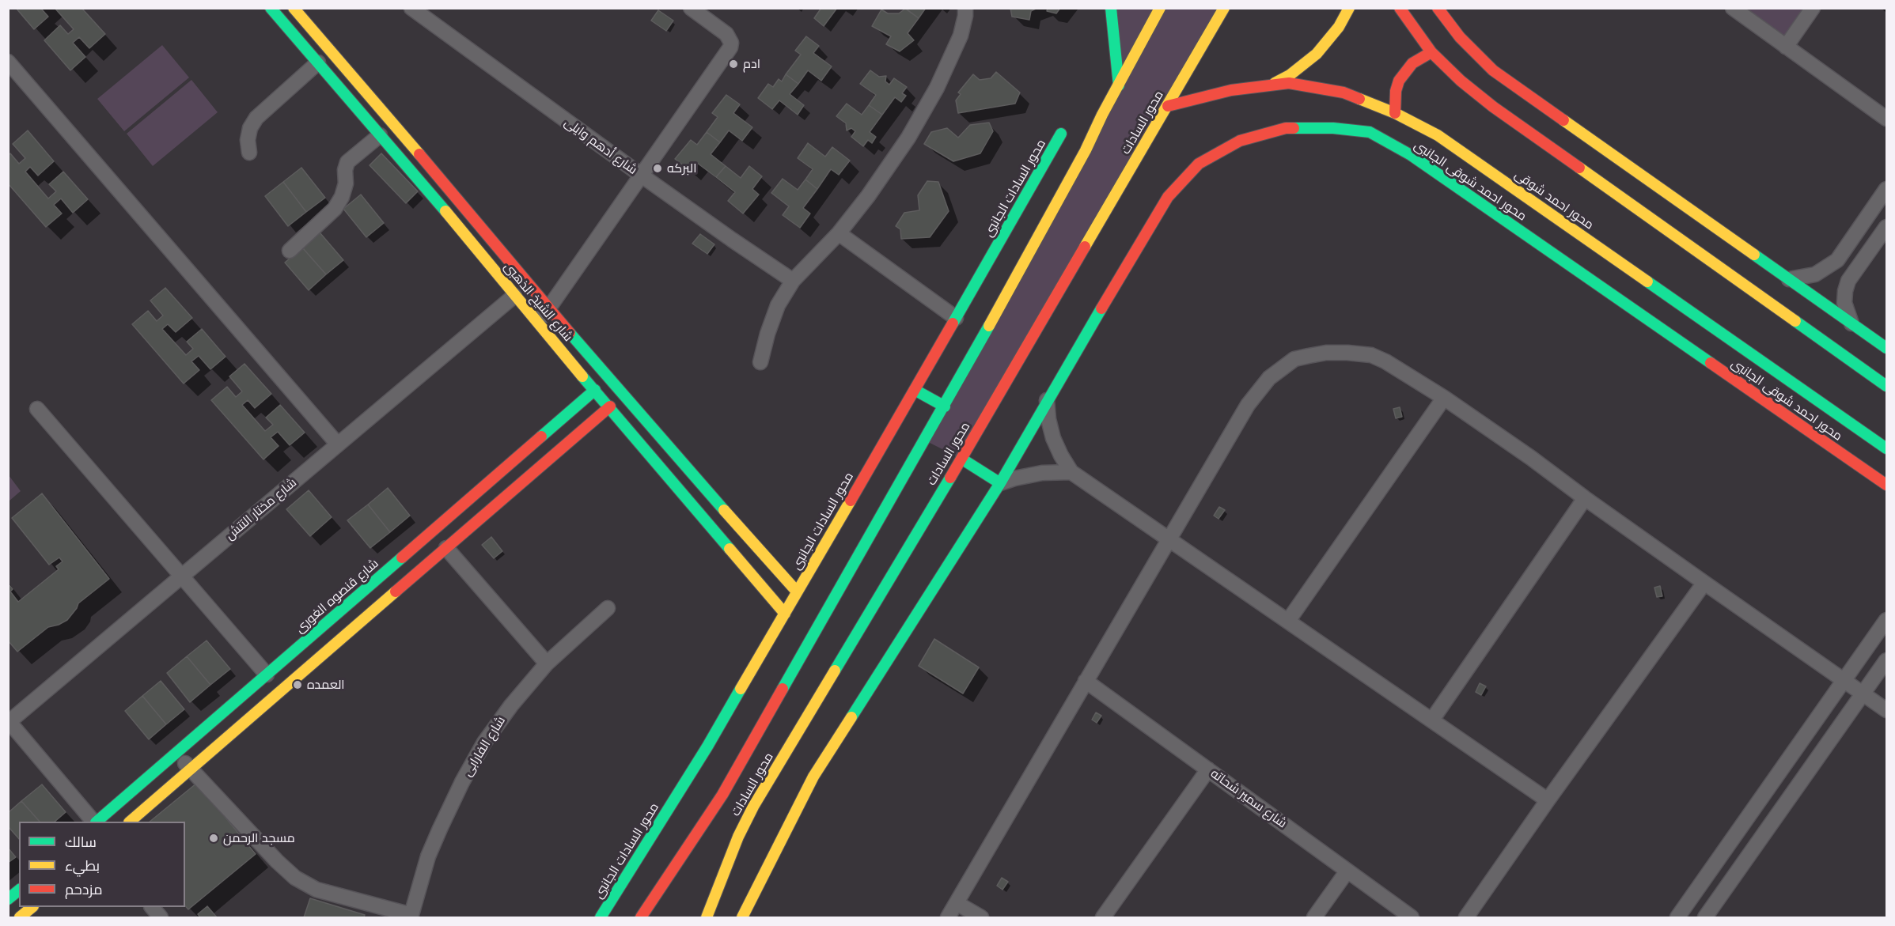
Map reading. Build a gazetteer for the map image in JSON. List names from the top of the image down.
{
  "streets": {
    "street": [
      "محور السادات",
      "شارع أدهم وايلى",
      "محور احمد شوقى الجانبى",
      "محور السادات الجانبى",
      "محور احمد شوقى",
      "شارع الشيخ الذهبى",
      "شارع مختار التتش",
      "شارع قنصوه الغورى",
      "شارع الفارابى",
      "شارع سمير شحاته"
    ]
  },
  "crossings": [
    ["محور السادات", "محور احمد شوقى"],
    ["محور السادات الجانبى", "شارع الشيخ الذهبى"],
    ["شارع الشيخ الذهبى", "شارع مختار التتش"],
    ["شارع الشيخ الذهبى", "شارع قنصوه الغورى"]
  ],
  "places": [
    "ادم",
    "البركه",
    "العمده",
    "مسجد الرحمن"
  ],
  "legend": ["سالك", "بطيء", "مزدحم"]
}
